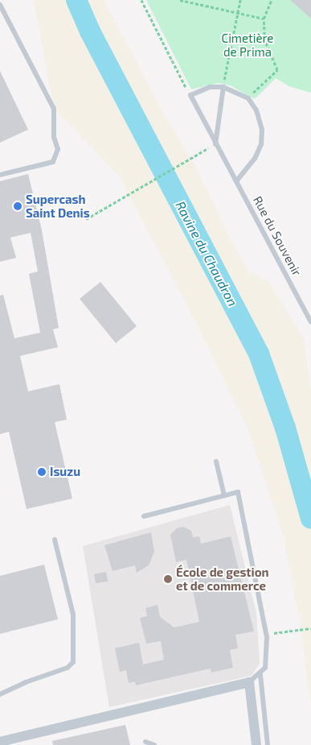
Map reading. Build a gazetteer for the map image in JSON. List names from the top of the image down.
{
  "streets": {
    "lane": ["Rue du Souvenir"]
  },
  "water": ["Ravine du Chaudron"],
  "parks": ["Cimetière de Prima"],
  "places": ["Supercash Saint Denis", "Isuzu", "École de gestion et de commerce"]
}
